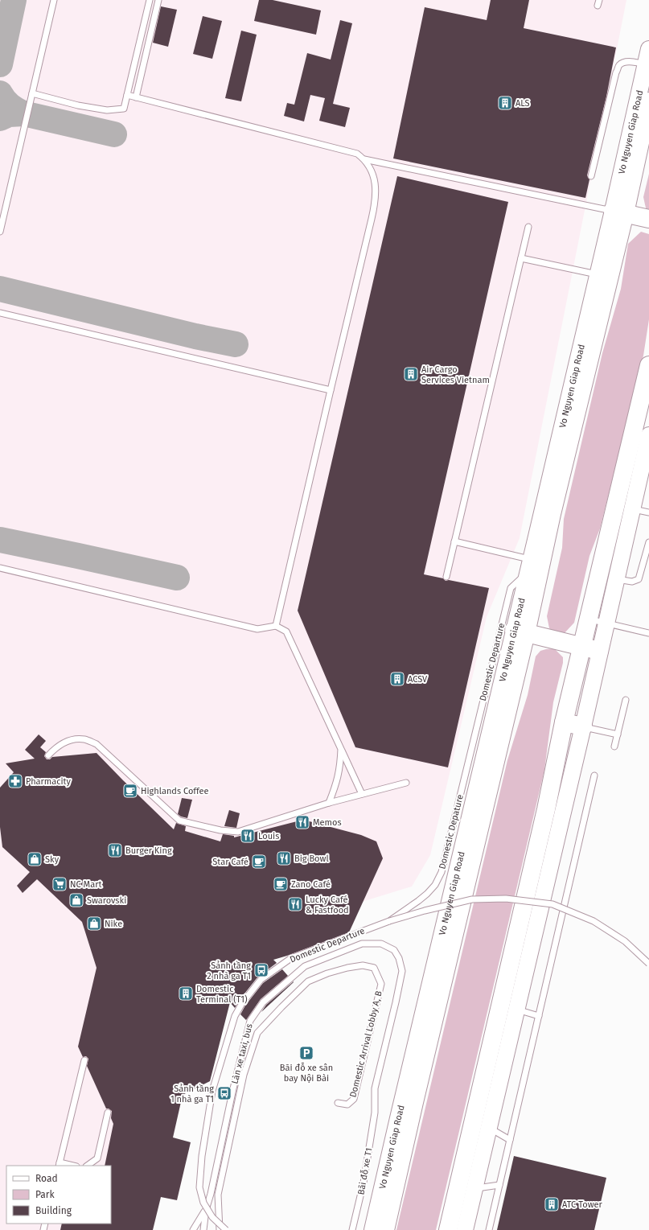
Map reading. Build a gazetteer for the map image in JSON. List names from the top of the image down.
{
  "streets": {
    "highway": ["Vo Nguyen Giap Road"],
    "lane": [
      "Domestic Departure",
      "Domestic Depature",
      "Domestic Arrival Lobby A, B",
      "Làn xe taxi, bus",
      "Bãi đỗ xe T1"
    ]
  },
  "crossings": [
    ["Vo Nguyen Giap Road", "Domestic Departure"],
    ["Domestic Departure", "Domestic Depature"],
    ["Làn xe taxi, bus", "Bãi đỗ xe T1"]
  ],
  "places": {
    "building": [
      "ALS",
      "Air Cargo Services Vietnam",
      "ACSV",
      "Domestic Terminal (T1)",
      "ATC Tower"
    ],
    "pharmacy": ["Pharmacity"],
    "cafe": ["Highlands Coffee", "Star Café", "Zano Café"],
    "restaurant": [
      "Memos",
      "Louis",
      "Burger King",
      "Big Bowl",
      "Lucky Café & Fastfood"
    ],
    "shop": ["Sky", "Swarovski", "Nike"],
    "supermarket": ["NC Mart"],
    "bus stop": ["Sảnh tầng 2 nhà ga T1", "Sảnh tầng 1 nhà ga T1"],
    "parking": ["Bãi đỗ xe sân bay Nội Bài"]
  },
  "legend": ["Road", "Park", "Building"]
}
